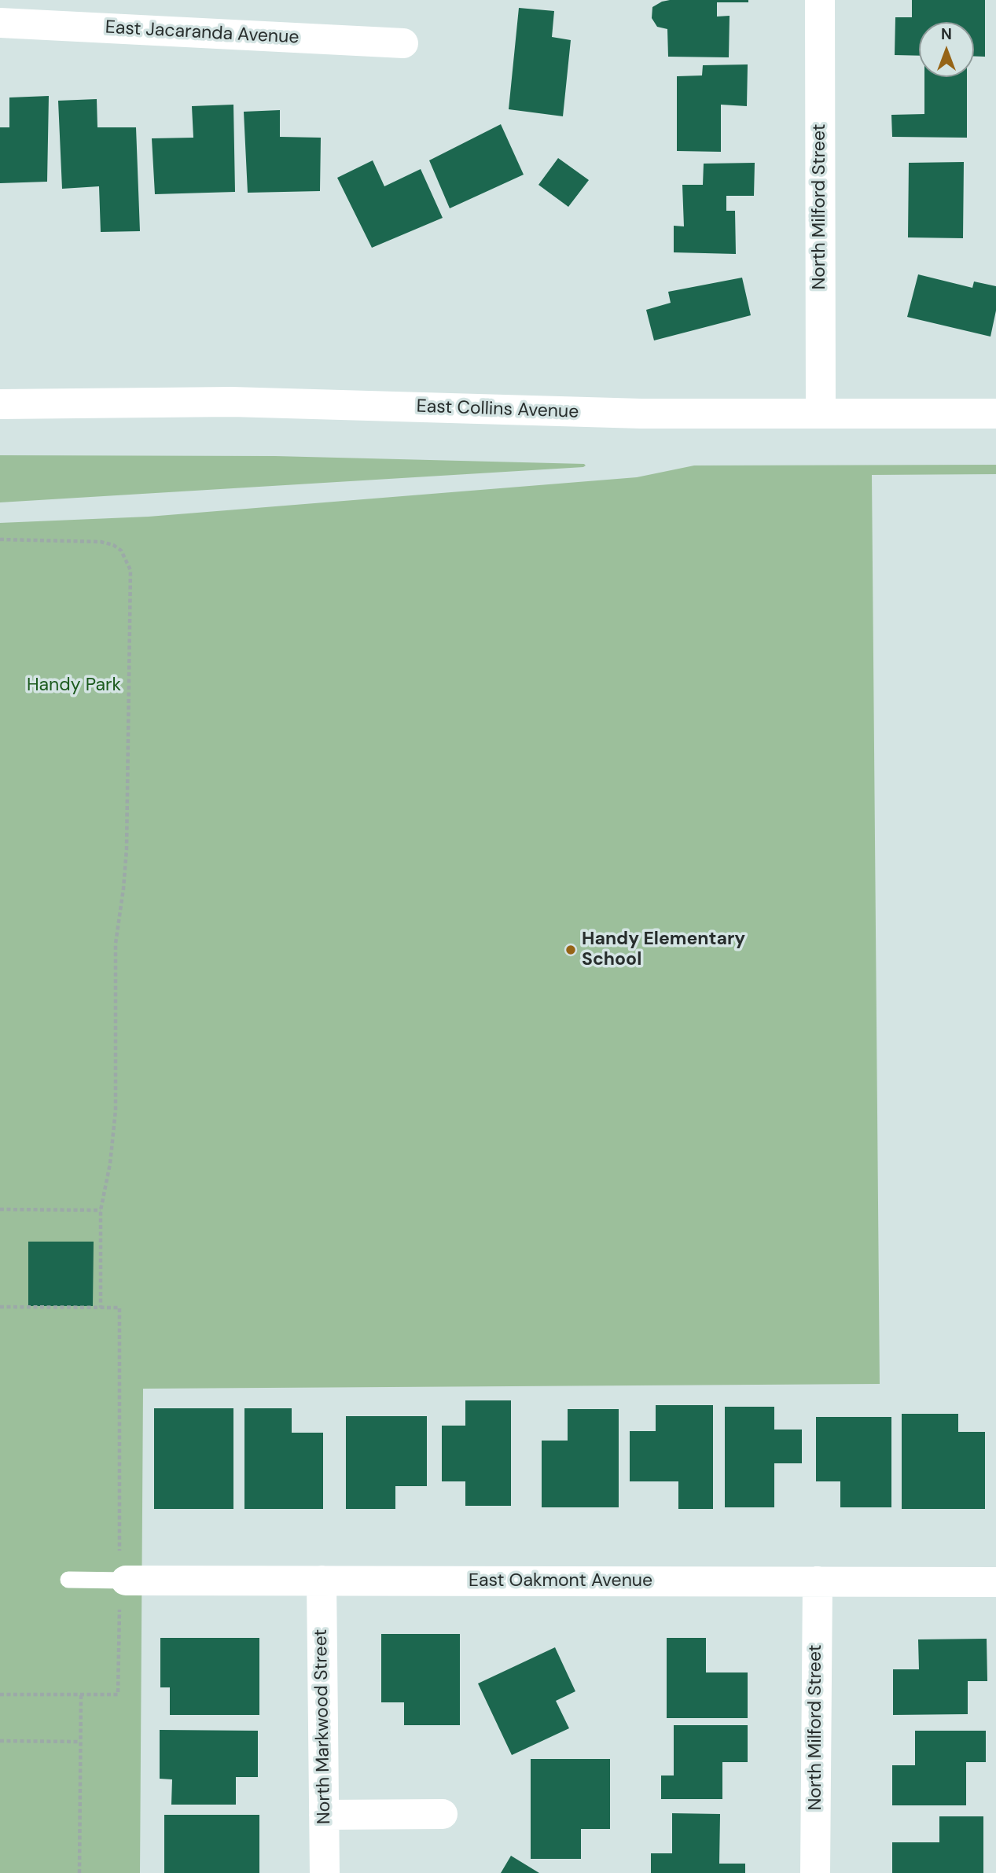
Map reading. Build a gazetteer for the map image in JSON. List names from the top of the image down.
{
  "streets": {
    "street": [
      "East Jacaranda Avenue",
      "North Milford Street",
      "East Collins Avenue",
      "East Oakmont Avenue",
      "North Markwood Street"
    ]
  },
  "crossings": [
    ["North Milford Street", "East Collins Avenue"],
    ["North Milford Street", "East Oakmont Avenue"],
    ["East Oakmont Avenue", "North Markwood Street"]
  ],
  "parks": ["Handy Park"],
  "places": ["Handy Elementary School"],
  "north": "top"
}
